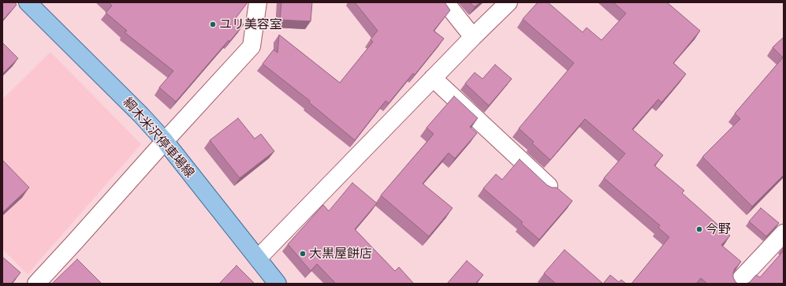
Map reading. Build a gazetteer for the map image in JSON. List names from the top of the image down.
{
  "streets": {
    "main road": ["綱木米沢停車場線"]
  },
  "places": ["ユリ美容室", "今野", "大黒屋餅店"]
}
